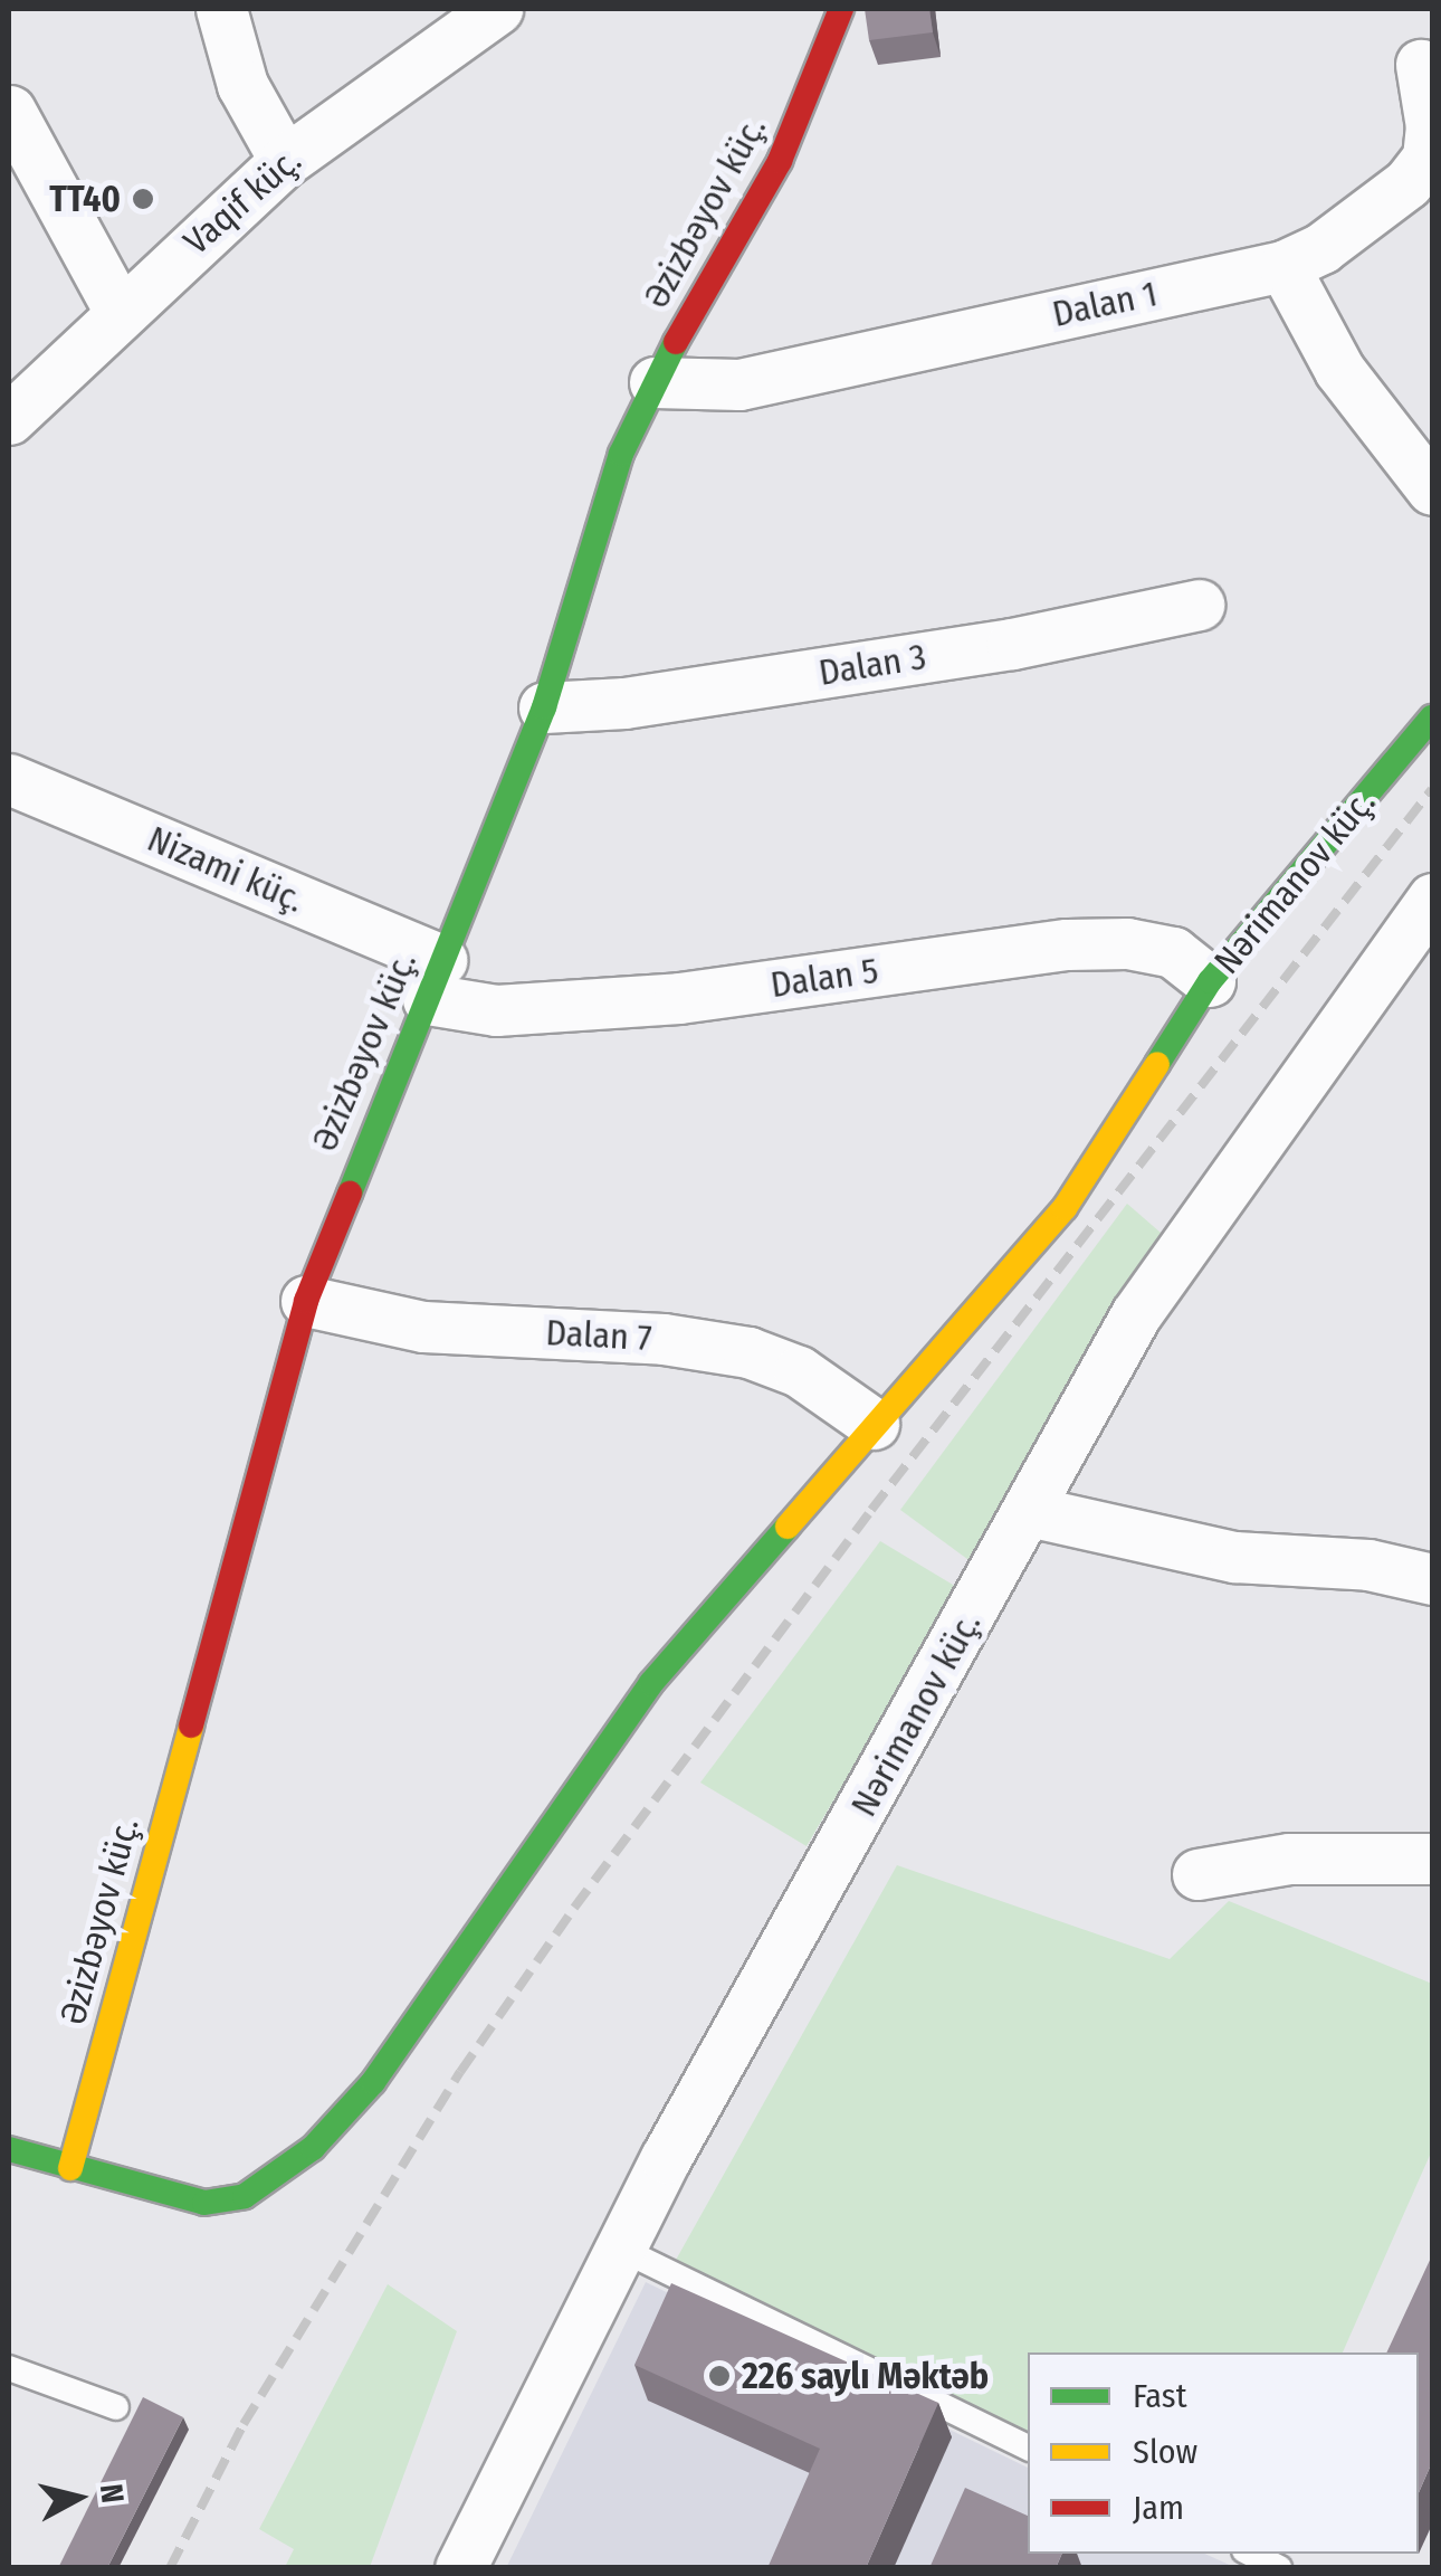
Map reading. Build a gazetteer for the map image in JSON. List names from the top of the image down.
{
  "streets": {
    "street": [
      "Vaqif küç.",
      "Əzizbəyov küç.",
      "Dalan 1",
      "Dalan 3",
      "Nizami küç.",
      "Nərimanov küç.",
      "Dalan 5",
      "Dalan 7"
    ]
  },
  "crossings": [
    ["Əzizbəyov küç.", "Dalan 1"],
    ["Əzizbəyov küç.", "Dalan 3"],
    ["Əzizbəyov küç.", "Nizami küç."],
    ["Əzizbəyov küç.", "Nərimanov küç."],
    ["Əzizbəyov küç.", "Dalan 5"],
    ["Əzizbəyov küç.", "Dalan 7"],
    ["Nizami küç.", "Dalan 5"],
    ["Nərimanov küç.", "Dalan 5"],
    ["Nərimanov küç.", "Dalan 7"]
  ],
  "places": ["TT40", "226 saylı Məktəb"],
  "legend": ["Fast", "Slow", "Jam"],
  "north": "right"
}
